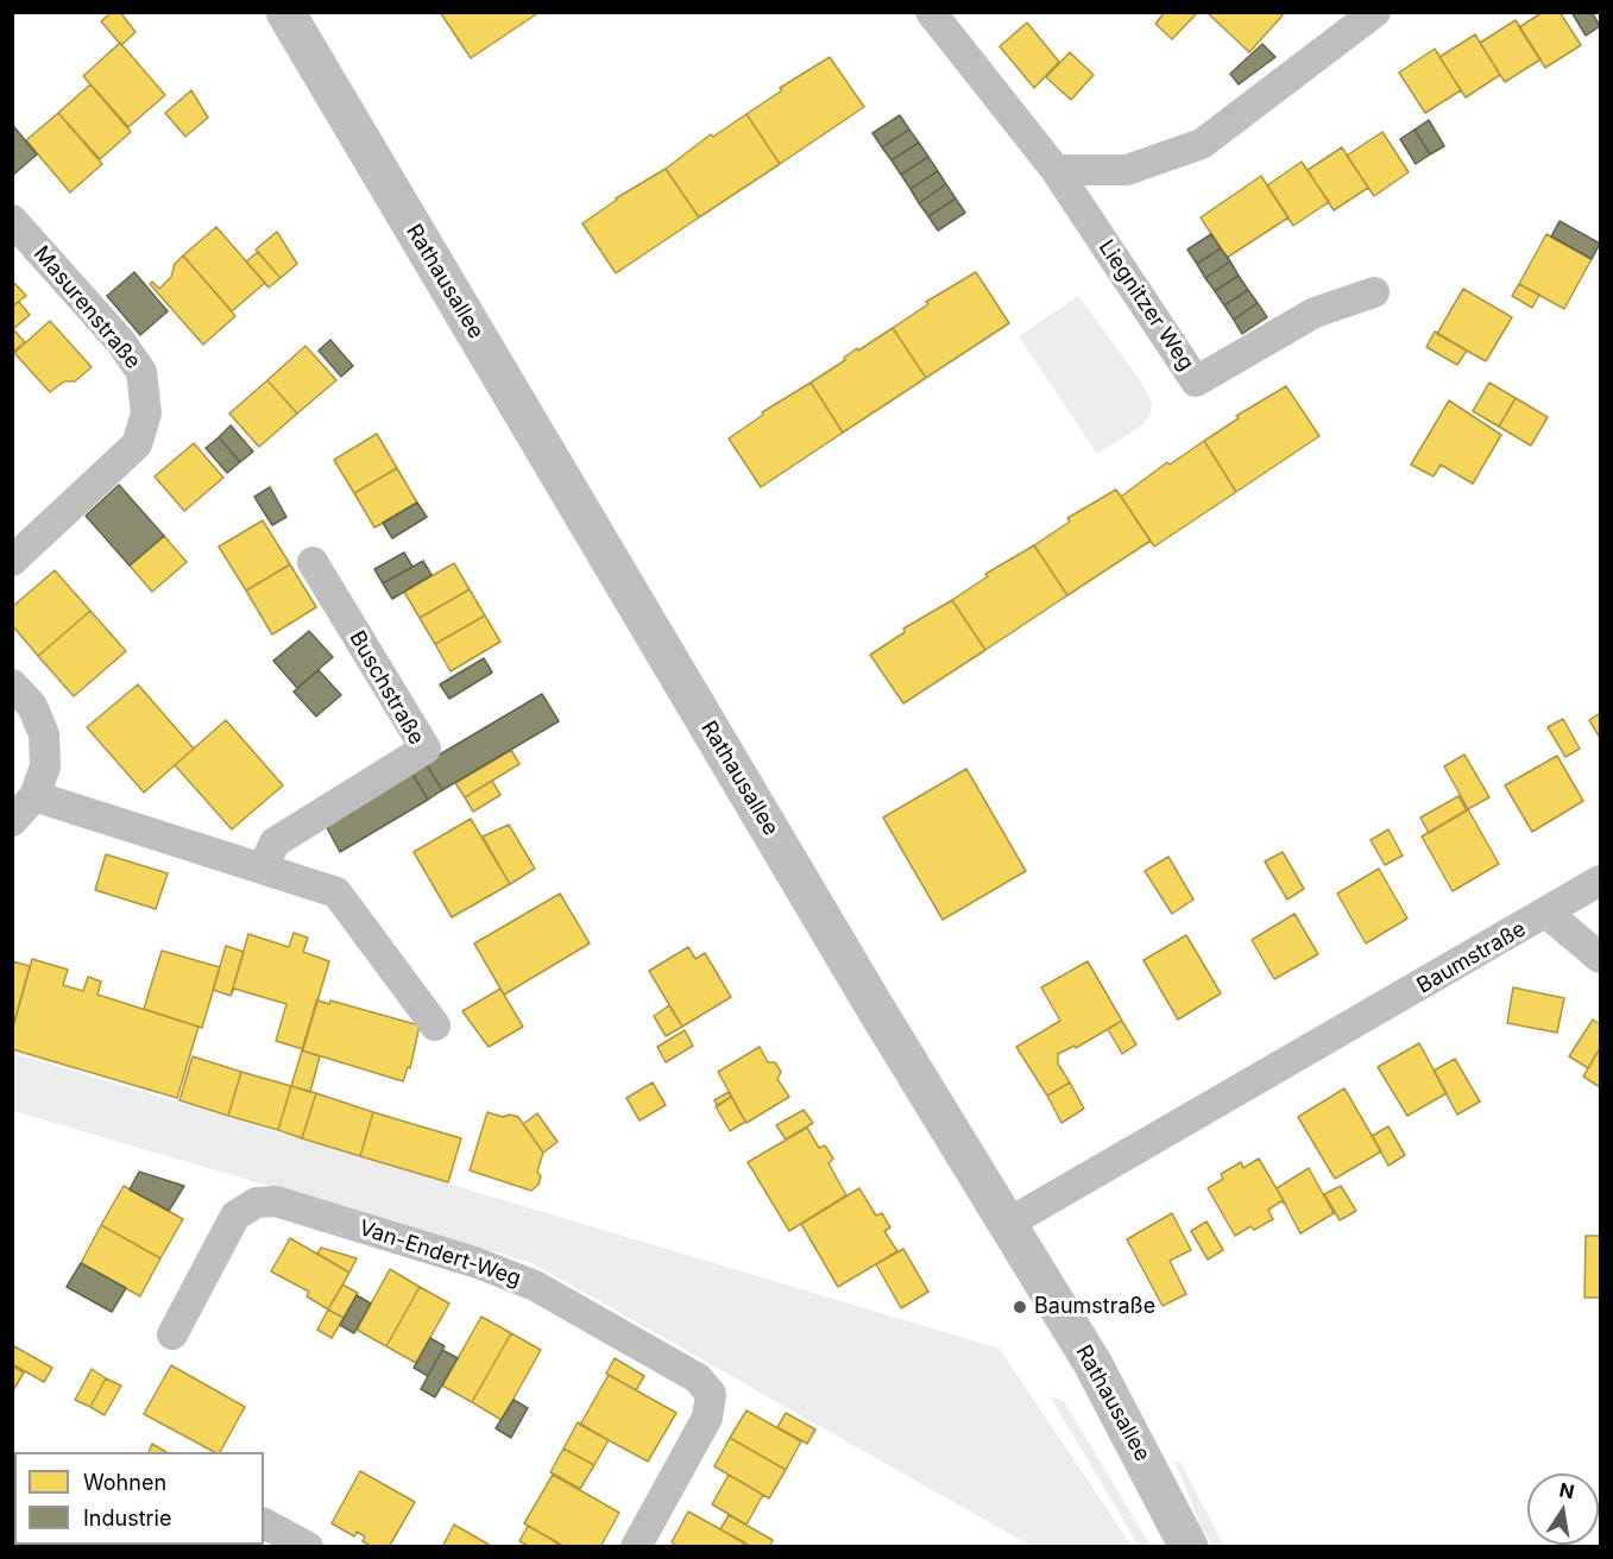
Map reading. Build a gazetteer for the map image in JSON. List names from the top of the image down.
{
  "streets": {
    "street": [
      "Rathausallee",
      "Liegnitzer Weg",
      "Masurenstraße",
      "Buschstraße",
      "Baumstraße",
      "Van-Endert-Weg"
    ]
  },
  "crossings": [
    ["Rathausallee", "Baumstraße"]
  ],
  "places": ["Baumstraße"],
  "legend": ["Wohnen", "Industrie"],
  "north": "top"
}
